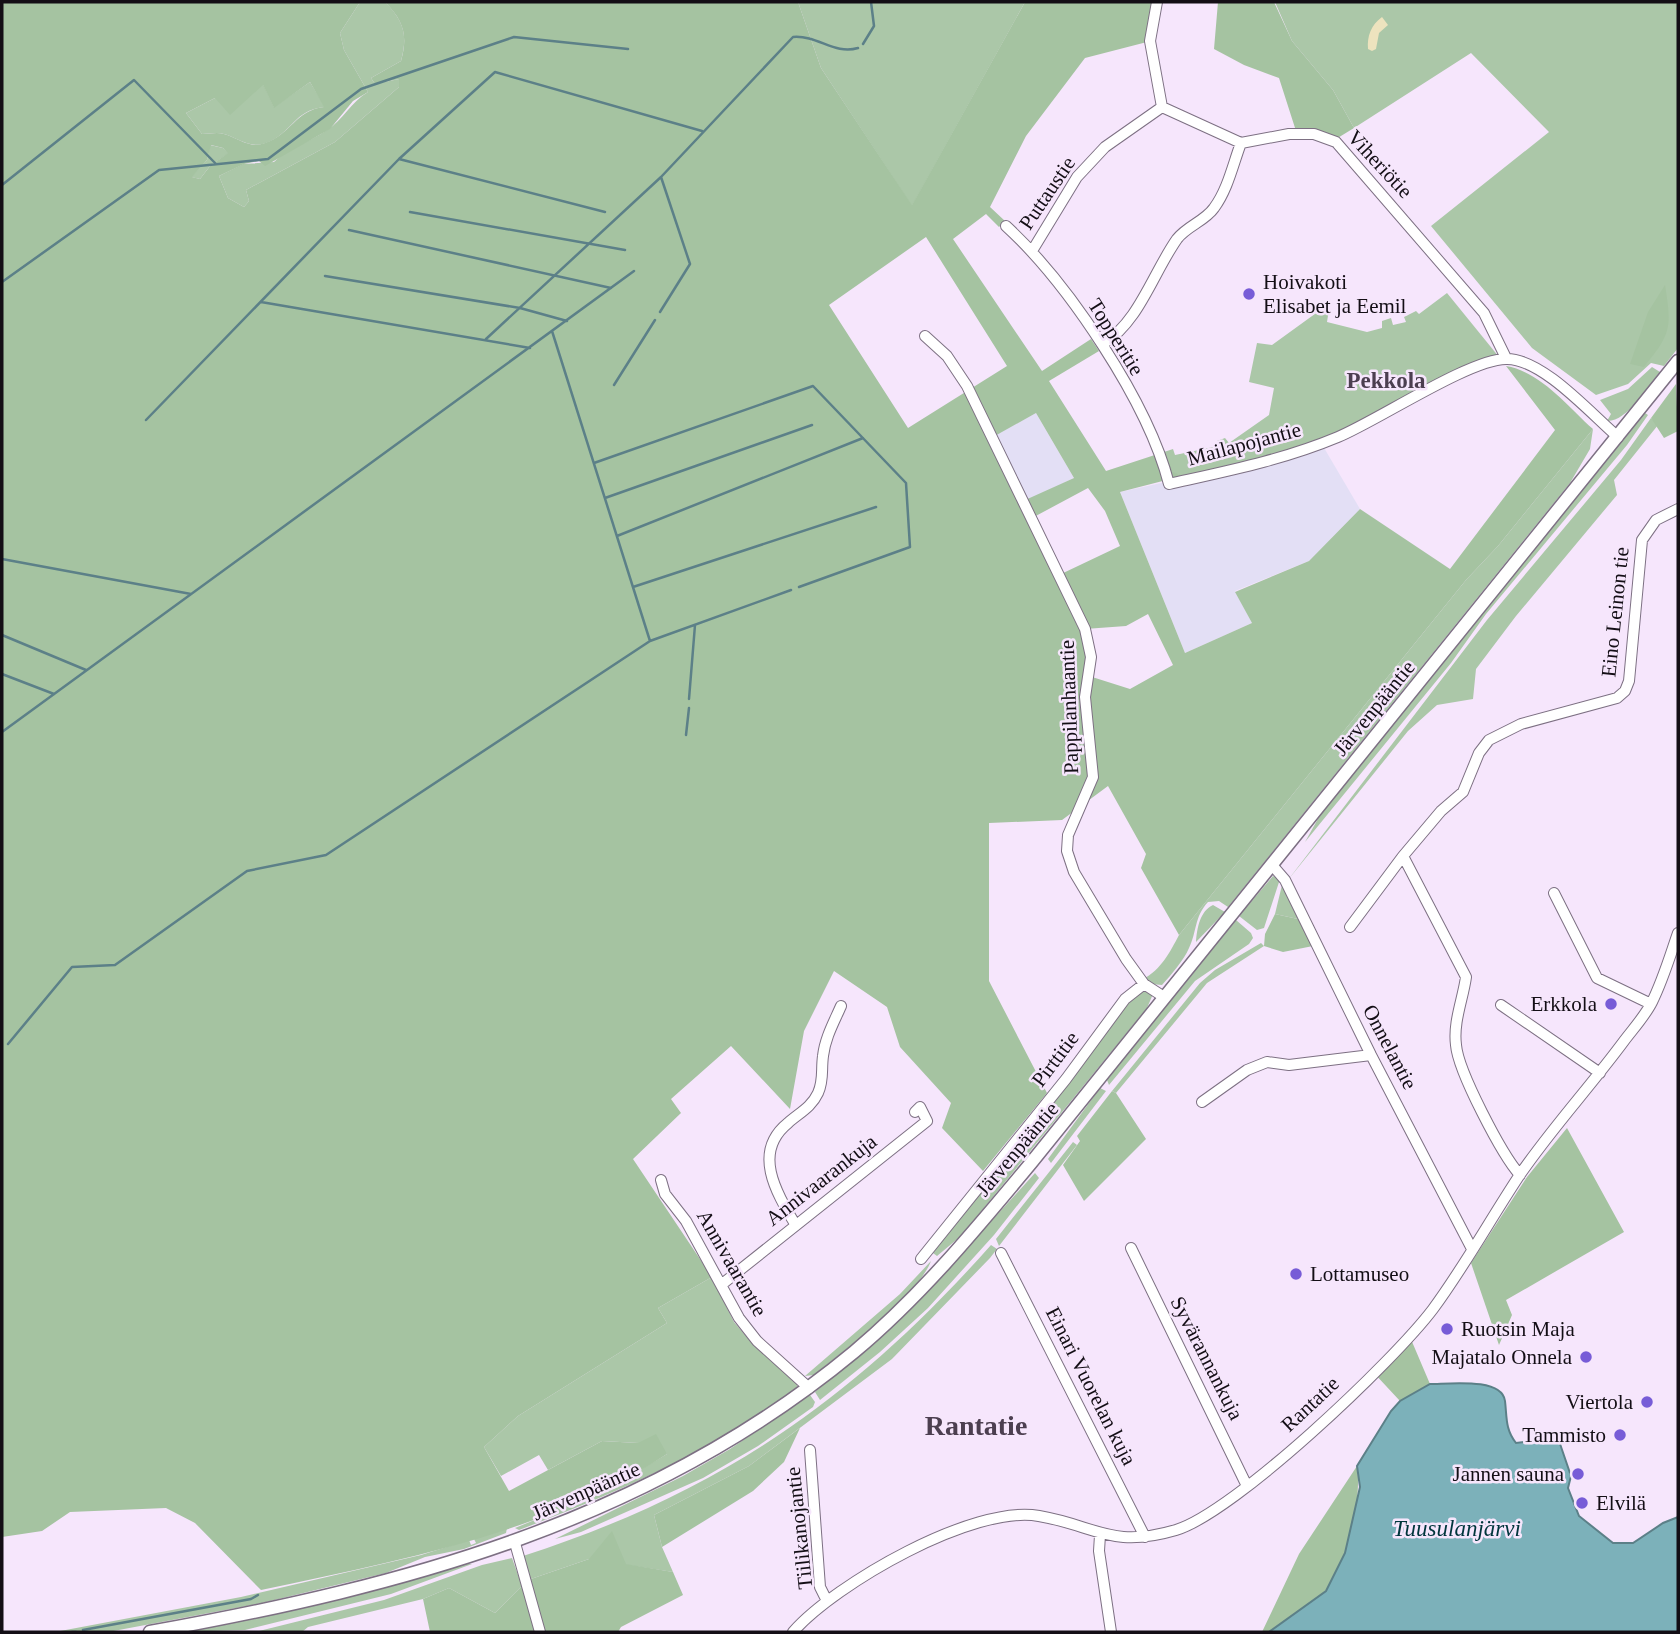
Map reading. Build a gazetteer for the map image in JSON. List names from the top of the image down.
{
  "streets": {
    "main road": ["Järvenpääntie"],
    "street": [
      "Viheriötie",
      "Puttaustie",
      "Topperitie",
      "Mailapojantie",
      "Eino Leinon tie",
      "Pappilanhaantie",
      "Onnelantie",
      "Pirttitie",
      "Annivaarankuja",
      "Annivaarantie",
      "Syvärannankuja",
      "Einari Vuorelan kuja",
      "Rantatie",
      "Tiilikanojantie"
    ]
  },
  "crossings": [
    ["Viheriötie", "Mailapojantie"],
    ["Puttaustie", "Topperitie"],
    ["Topperitie", "Mailapojantie"],
    ["Pappilanhaantie", "Järvenpääntie"],
    ["Pappilanhaantie", "Pirttitie"],
    ["Järvenpääntie", "Onnelantie"],
    ["Järvenpääntie", "Annivaarantie"],
    ["Onnelantie", "Rantatie"],
    ["Annivaarankuja", "Annivaarantie"],
    ["Syvärannankuja", "Rantatie"],
    ["Einari Vuorelan kuja", "Rantatie"],
    ["Rantatie", "Tiilikanojantie"]
  ],
  "districts": ["Pekkola", "Rantatie"],
  "water": ["Tuusulanjärvi"],
  "places": [
    "Hoivakoti Elisabet ja Eemil",
    "Erkkola",
    "Lottamuseo",
    "Ruotsin Maja",
    "Majatalo Onnela",
    "Viertola",
    "Tammisto",
    "Jannen sauna",
    "Elvilä"
  ]
}
